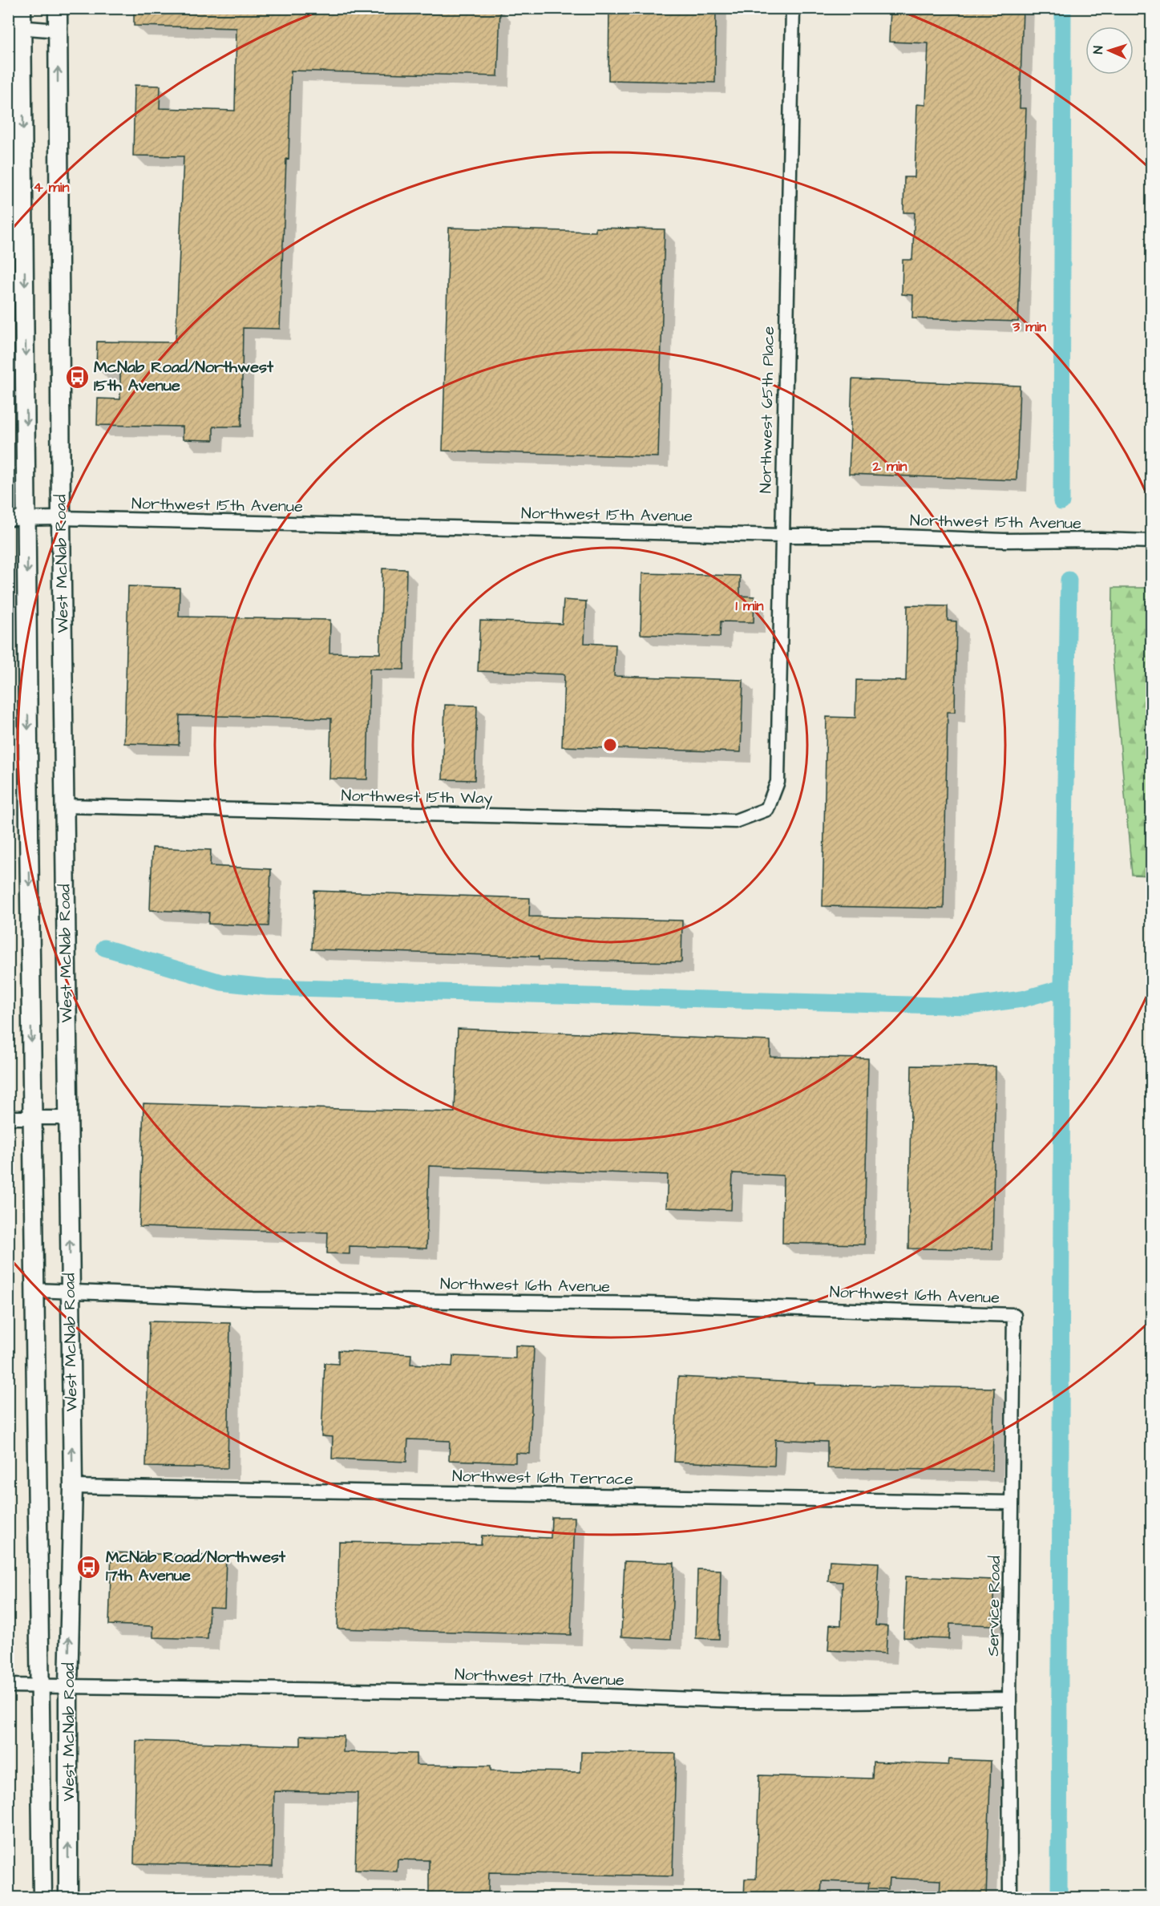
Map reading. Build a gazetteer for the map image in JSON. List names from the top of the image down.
{
  "streets": {
    "main road": ["West McNab Road"],
    "street": [
      "Northwest 65th Place",
      "Northwest 15th Avenue",
      "Northwest 15th Way",
      "Northwest 16th Avenue",
      "Northwest 16th Terrace",
      "Service Road",
      "Northwest 17th Avenue"
    ]
  },
  "crossings": [
    ["Northwest 65th Place", "Northwest 15th Avenue"],
    ["Northwest 65th Place", "Northwest 15th Way"],
    ["Northwest 15th Avenue", "West McNab Road"],
    ["West McNab Road", "Northwest 15th Way"],
    ["West McNab Road", "Northwest 16th Avenue"],
    ["West McNab Road", "Northwest 16th Terrace"],
    ["West McNab Road", "Northwest 17th Avenue"],
    ["Northwest 16th Avenue", "Service Road"],
    ["Northwest 16th Terrace", "Service Road"],
    ["Service Road", "Northwest 17th Avenue"]
  ],
  "places": {
    "bus stop": ["McNab Road/Northwest 15th Avenue", "McNab Road/Northwest 17th Avenue"]
  },
  "north": "left",
  "rings": [
    "4 min",
    "3 min",
    "2 min",
    "1 min"
  ]
}
